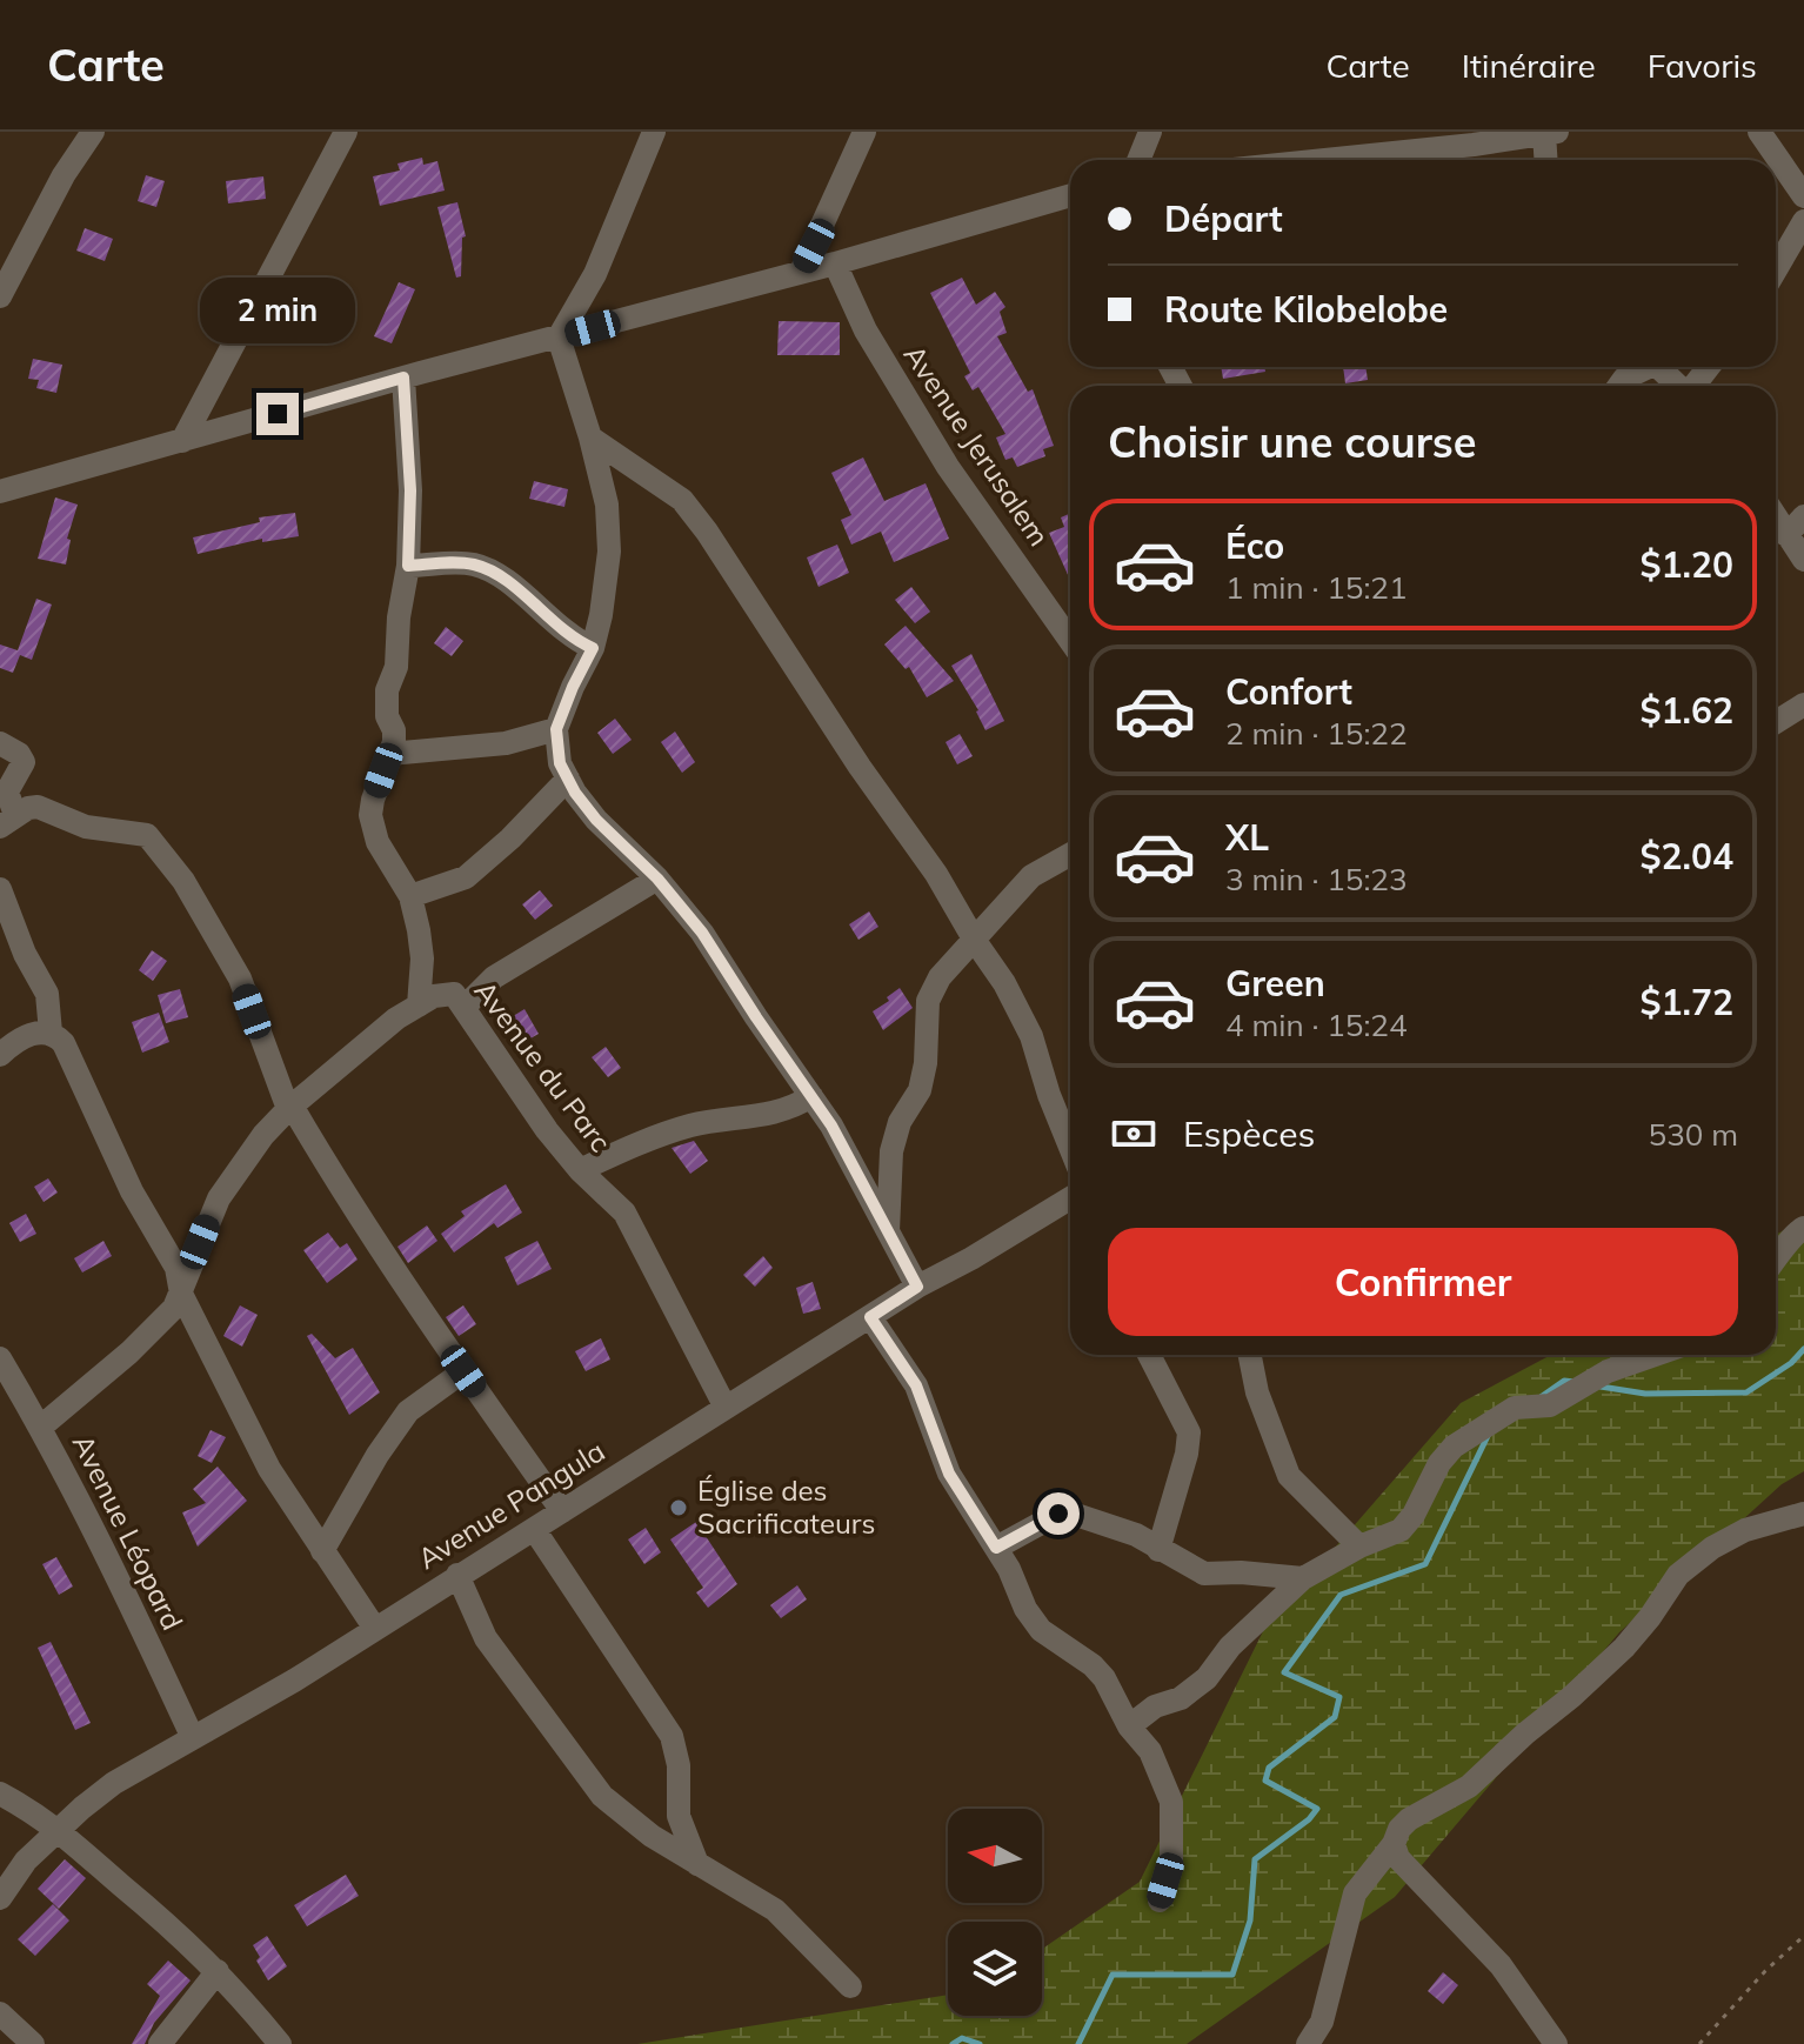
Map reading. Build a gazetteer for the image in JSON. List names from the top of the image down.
{
  "streets": {
    "street": [
      "Avenue Jerusalem",
      "Avenue du Parc",
      "Avenue Pangula",
      "Avenue Léopard"
    ]
  },
  "crossings": [
    ["Avenue du Parc", "Avenue Pangula"],
    ["Avenue du Parc", "Avenue Léopard"],
    ["Avenue Pangula", "Avenue Léopard"]
  ],
  "places": ["Église des Sacrificateurs"],
  "north": "left",
  "page": {
    "header": "Carte",
    "nav": ["Carte", "Itinéraire", "Favoris"],
    "banner": ["Départ", "Route Kilobelobe"],
    "bubble": "2 min",
    "heading": "Choisir une course",
    "list": [
      {
        "name": "Éco",
        "note": "1 min · 15:21",
        "value": "$1.20"
      },
      {
        "name": "Confort",
        "note": "2 min · 15:22",
        "value": "$1.62"
      },
      {
        "name": "XL",
        "note": "3 min · 15:23",
        "value": "$2.04"
      },
      {
        "name": "Green",
        "note": "4 min · 15:24",
        "value": "$1.72"
      }
    ],
    "pay": ["Espèces", "530 m"],
    "buttons": "Confirmer"
  }
}
